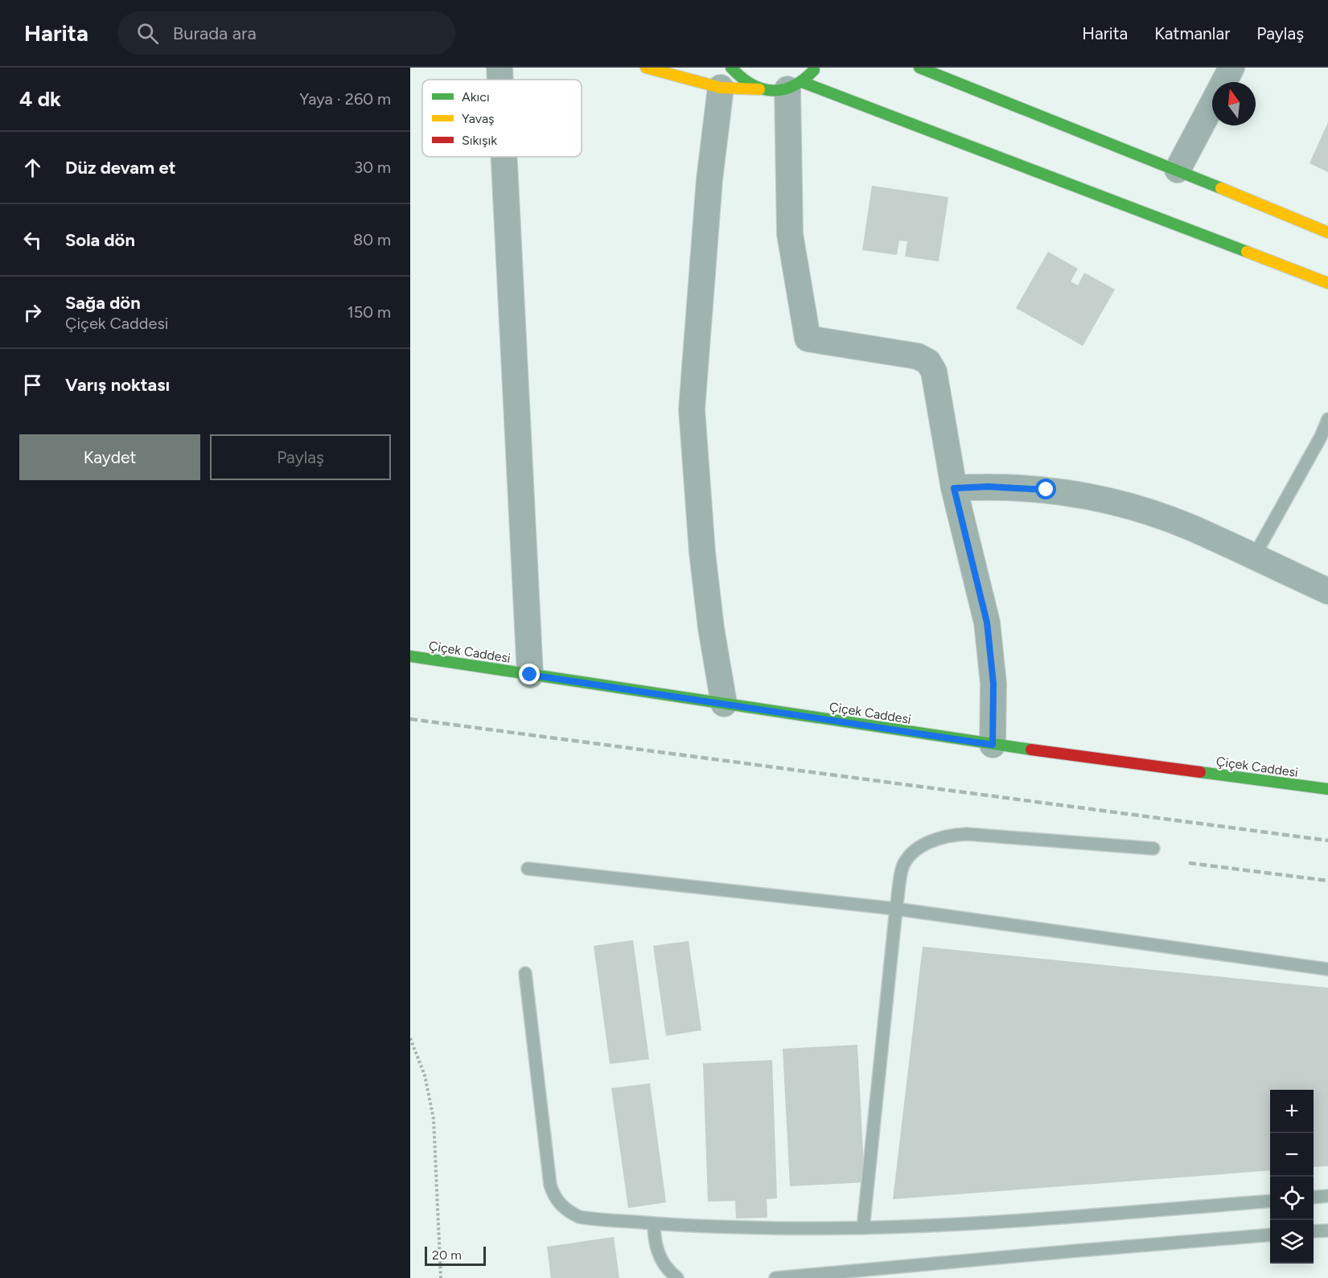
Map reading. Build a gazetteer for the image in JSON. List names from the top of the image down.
{
  "streets": {
    "street": ["Çiçek Caddesi"]
  },
  "legend": ["Akıcı", "Yavaş", "Sıkışık"],
  "scale_bar": "20 m",
  "north": "top",
  "page": {
    "header": "Harita",
    "search": "Burada ara",
    "nav": ["Harita", "Katmanlar", "Paylaş"],
    "heading": ["4 dk", "Yaya · 260 m"],
    "list": [
      ["Düz devam et", "30 m"],
      ["Sola dön", "80 m"],
      ["Sağa dön", "Çiçek Caddesi", "150 m"],
      "Varış noktası"
    ],
    "buttons": ["Kaydet", "Paylaş"],
    "map_buttons": ["+", "−"],
    "scale": "20 m"
  }
}
